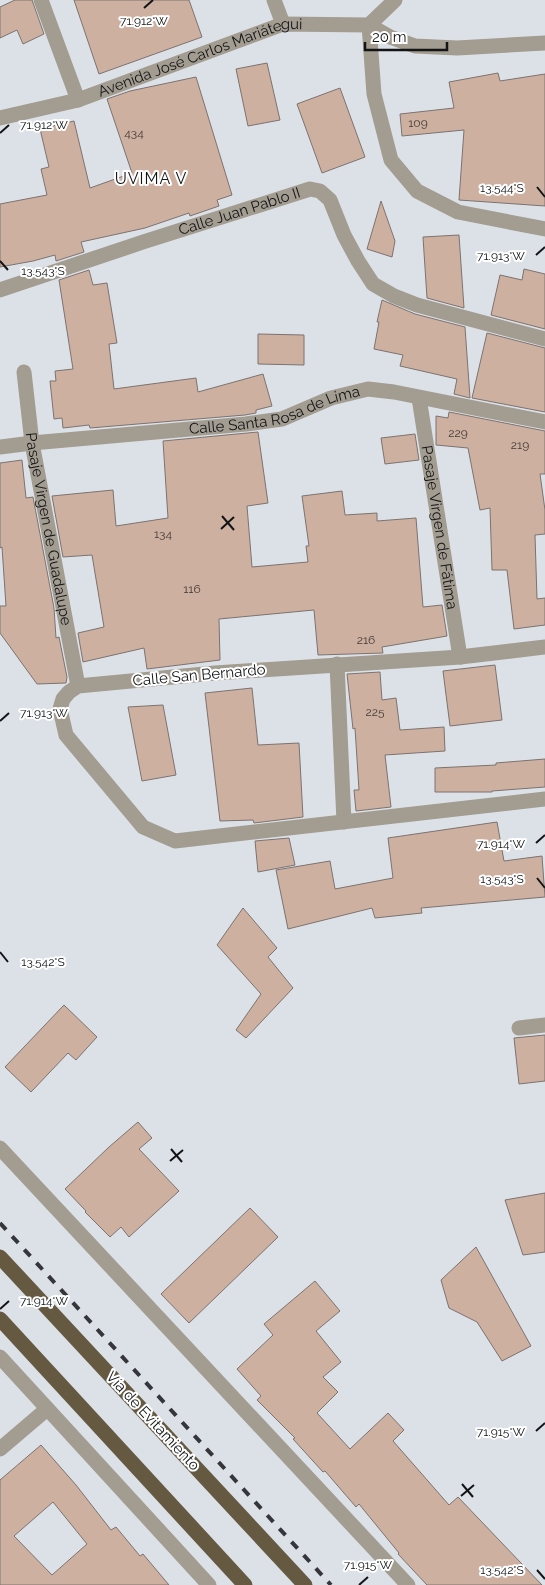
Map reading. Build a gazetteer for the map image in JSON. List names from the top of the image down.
{
  "streets": {
    "highway": ["Vía de Evitamiento"],
    "street": [
      "Avenida José Carlos Mariátegui",
      "Calle Juan Pablo II",
      "Calle Santa Rosa de Lima",
      "Pasaje Virgen de Fátima",
      "Pasaje Virgen de Guadalupe",
      "Calle San Bernardo"
    ]
  },
  "crossings": [
    ["Calle Santa Rosa de Lima", "Pasaje Virgen de Fátima"],
    ["Calle Santa Rosa de Lima", "Pasaje Virgen de Guadalupe"],
    ["Pasaje Virgen de Fátima", "Calle San Bernardo"],
    ["Pasaje Virgen de Guadalupe", "Calle San Bernardo"]
  ],
  "districts": ["UVIMA V"],
  "house_numbers": [
    "109",
    "434",
    "229",
    "219",
    "134",
    "116",
    "216",
    "225"
  ],
  "scale_bar": "20 m",
  "coordinates": [
    "71.912°W",
    "13.544°S",
    "71.913°W",
    "13.543°S",
    "71.914°W",
    "13.542°S",
    "71.915°W"
  ]
}
